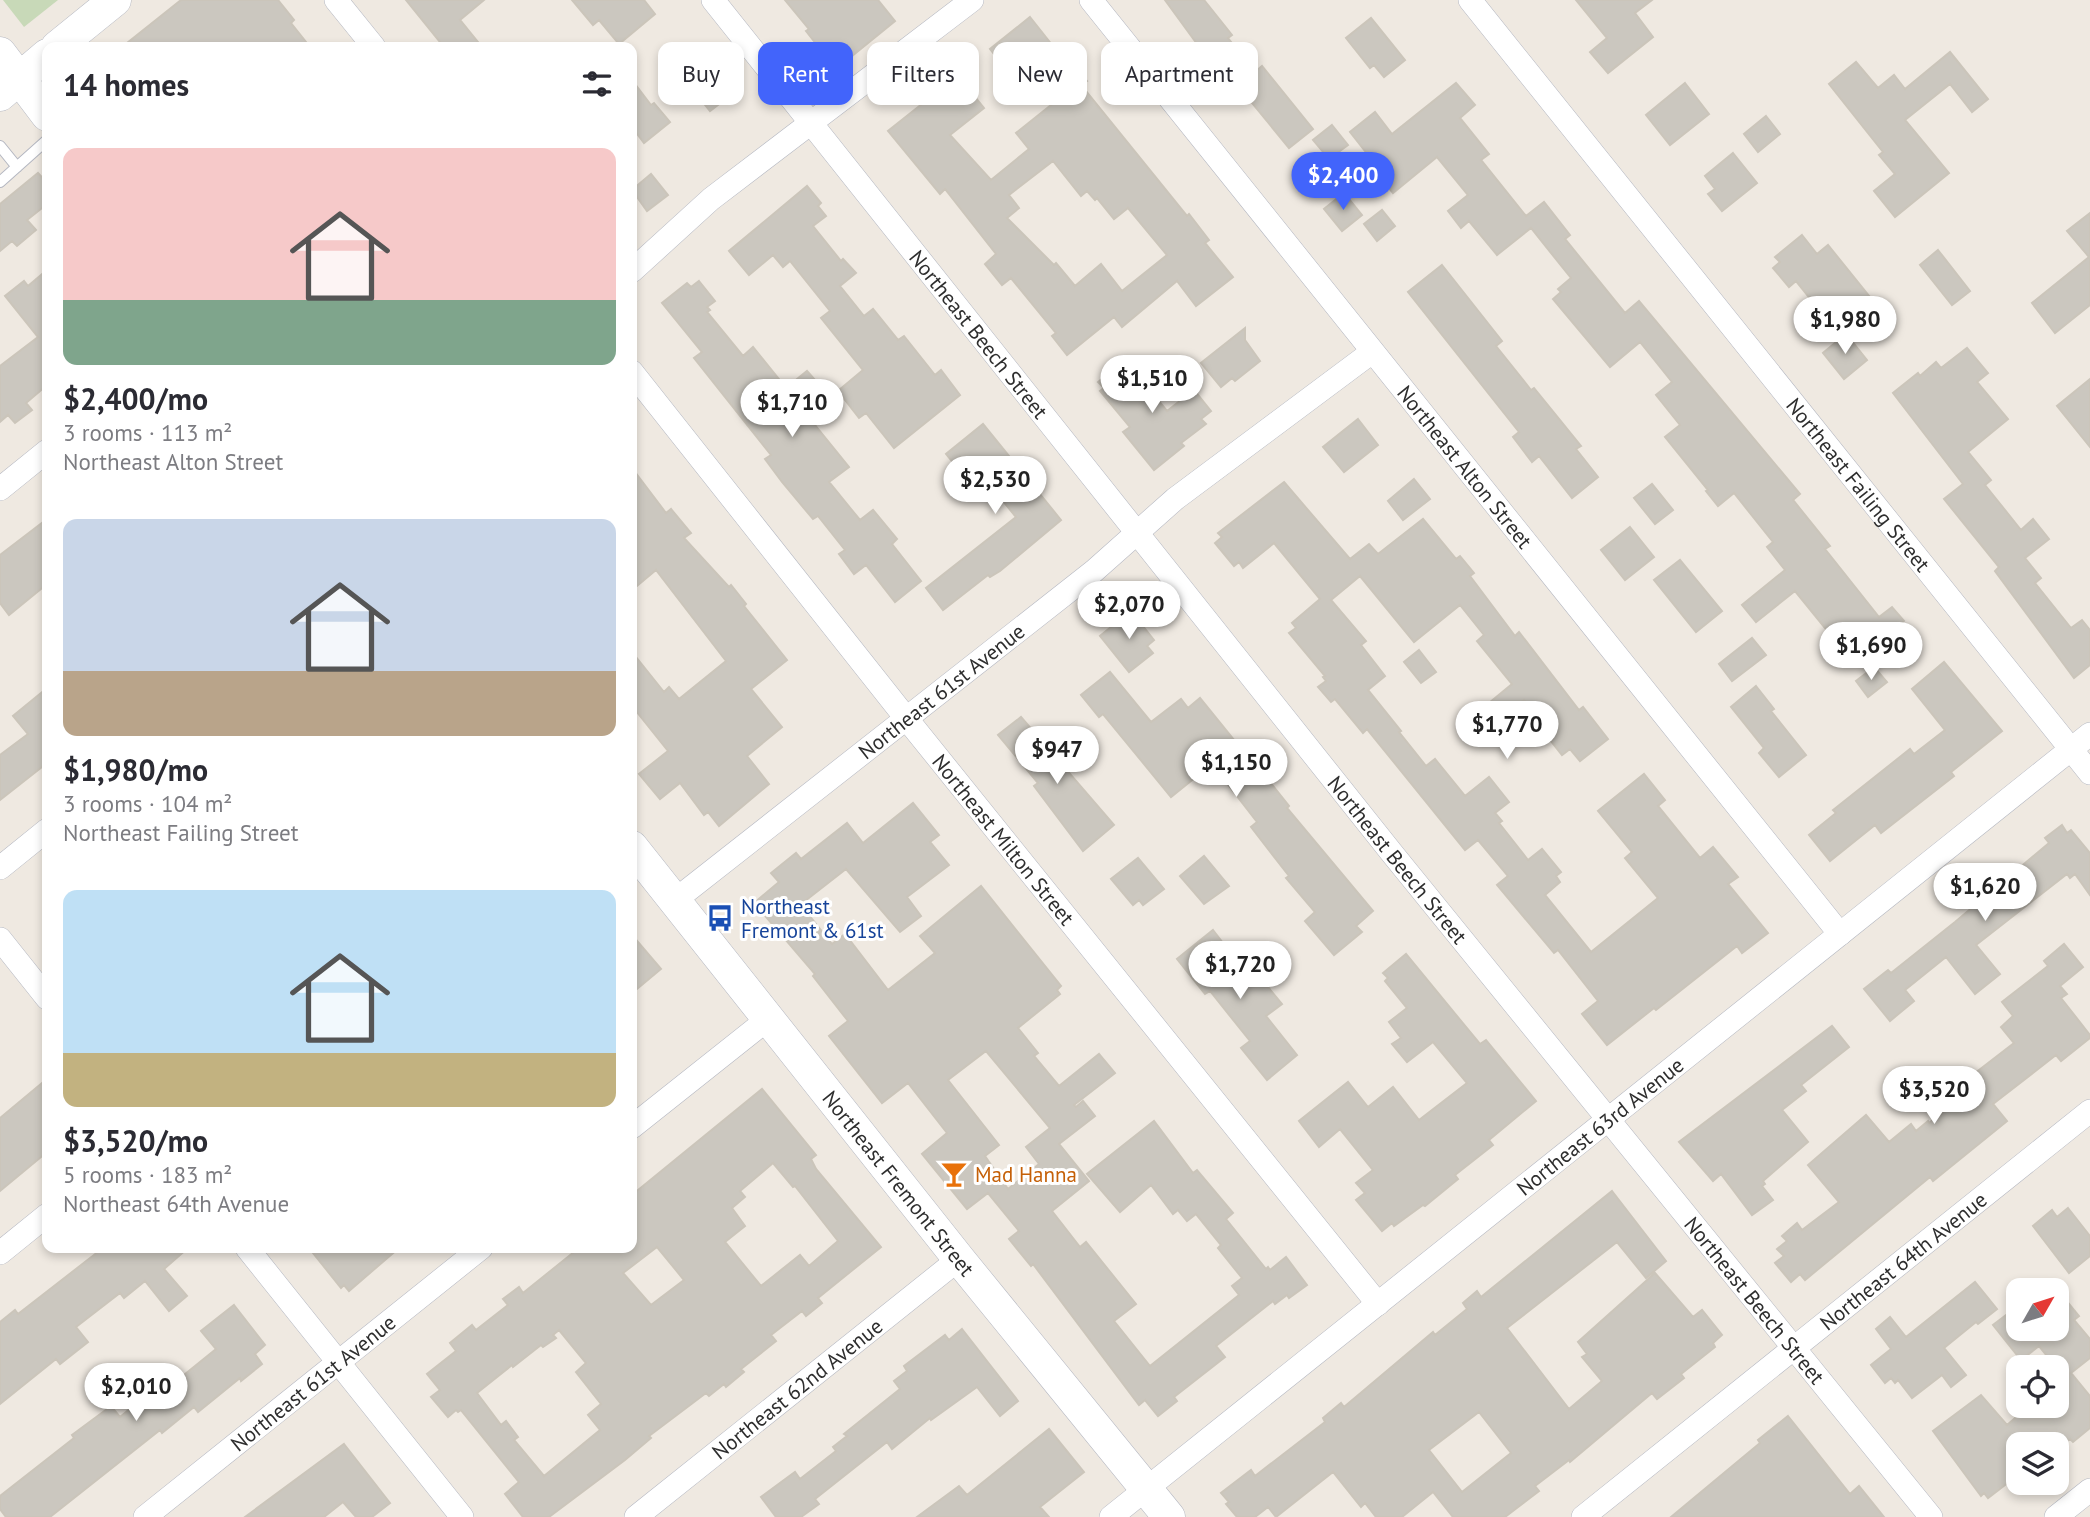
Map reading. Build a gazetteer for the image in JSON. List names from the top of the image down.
{
  "streets": {
    "main road": ["Northeast Fremont Street"],
    "street": [
      "Northeast Beech Street",
      "Northeast Alton Street",
      "Northeast Failing Street",
      "Northeast 61st Avenue",
      "Northeast Milton Street",
      "Northeast 63rd Avenue",
      "Northeast 64th Avenue",
      "Northeast 62nd Avenue"
    ]
  },
  "crossings": [
    ["Northeast Beech Street", "Northeast 61st Avenue"],
    ["Northeast Beech Street", "Northeast 63rd Avenue"],
    ["Northeast Beech Street", "Northeast 64th Avenue"],
    ["Northeast Alton Street", "Northeast 61st Avenue"],
    ["Northeast Alton Street", "Northeast 63rd Avenue"],
    ["Northeast Failing Street", "Northeast 63rd Avenue"],
    ["Northeast 61st Avenue", "Northeast Milton Street"],
    ["Northeast 61st Avenue", "Northeast Fremont Street"],
    ["Northeast Milton Street", "Northeast 63rd Avenue"],
    ["Northeast 63rd Avenue", "Northeast Fremont Street"],
    ["Northeast Fremont Street", "Northeast 62nd Avenue"]
  ],
  "places": {
    "bus stop": ["Northeast Fremont & 61st"],
    "bar": ["Mad Hanna"]
  },
  "north": "top right",
  "page": {
    "chip": [
      "Buy",
      "Rent",
      "Filters",
      "New",
      "Apartment"
    ],
    "heading": "14 homes",
    "list": [
      {
        "name": "$2,400/mo",
        "note": "3 rooms · 113 m² · Northeast Alton Street"
      },
      {
        "name": "$1,980/mo",
        "note": "3 rooms · 104 m² · Northeast Failing Street"
      },
      {
        "name": "$3,520/mo",
        "note": "5 rooms · 183 m² · Northeast 64th Avenue"
      }
    ],
    "price": [
      "$2,400",
      "$1,980",
      "$1,510",
      "$1,710",
      "$2,530",
      "$2,070",
      "$1,690",
      "$1,770",
      "$947",
      "$1,150",
      "$1,620",
      "$1,720",
      "$3,520",
      "$2,010"
    ]
  }
}
